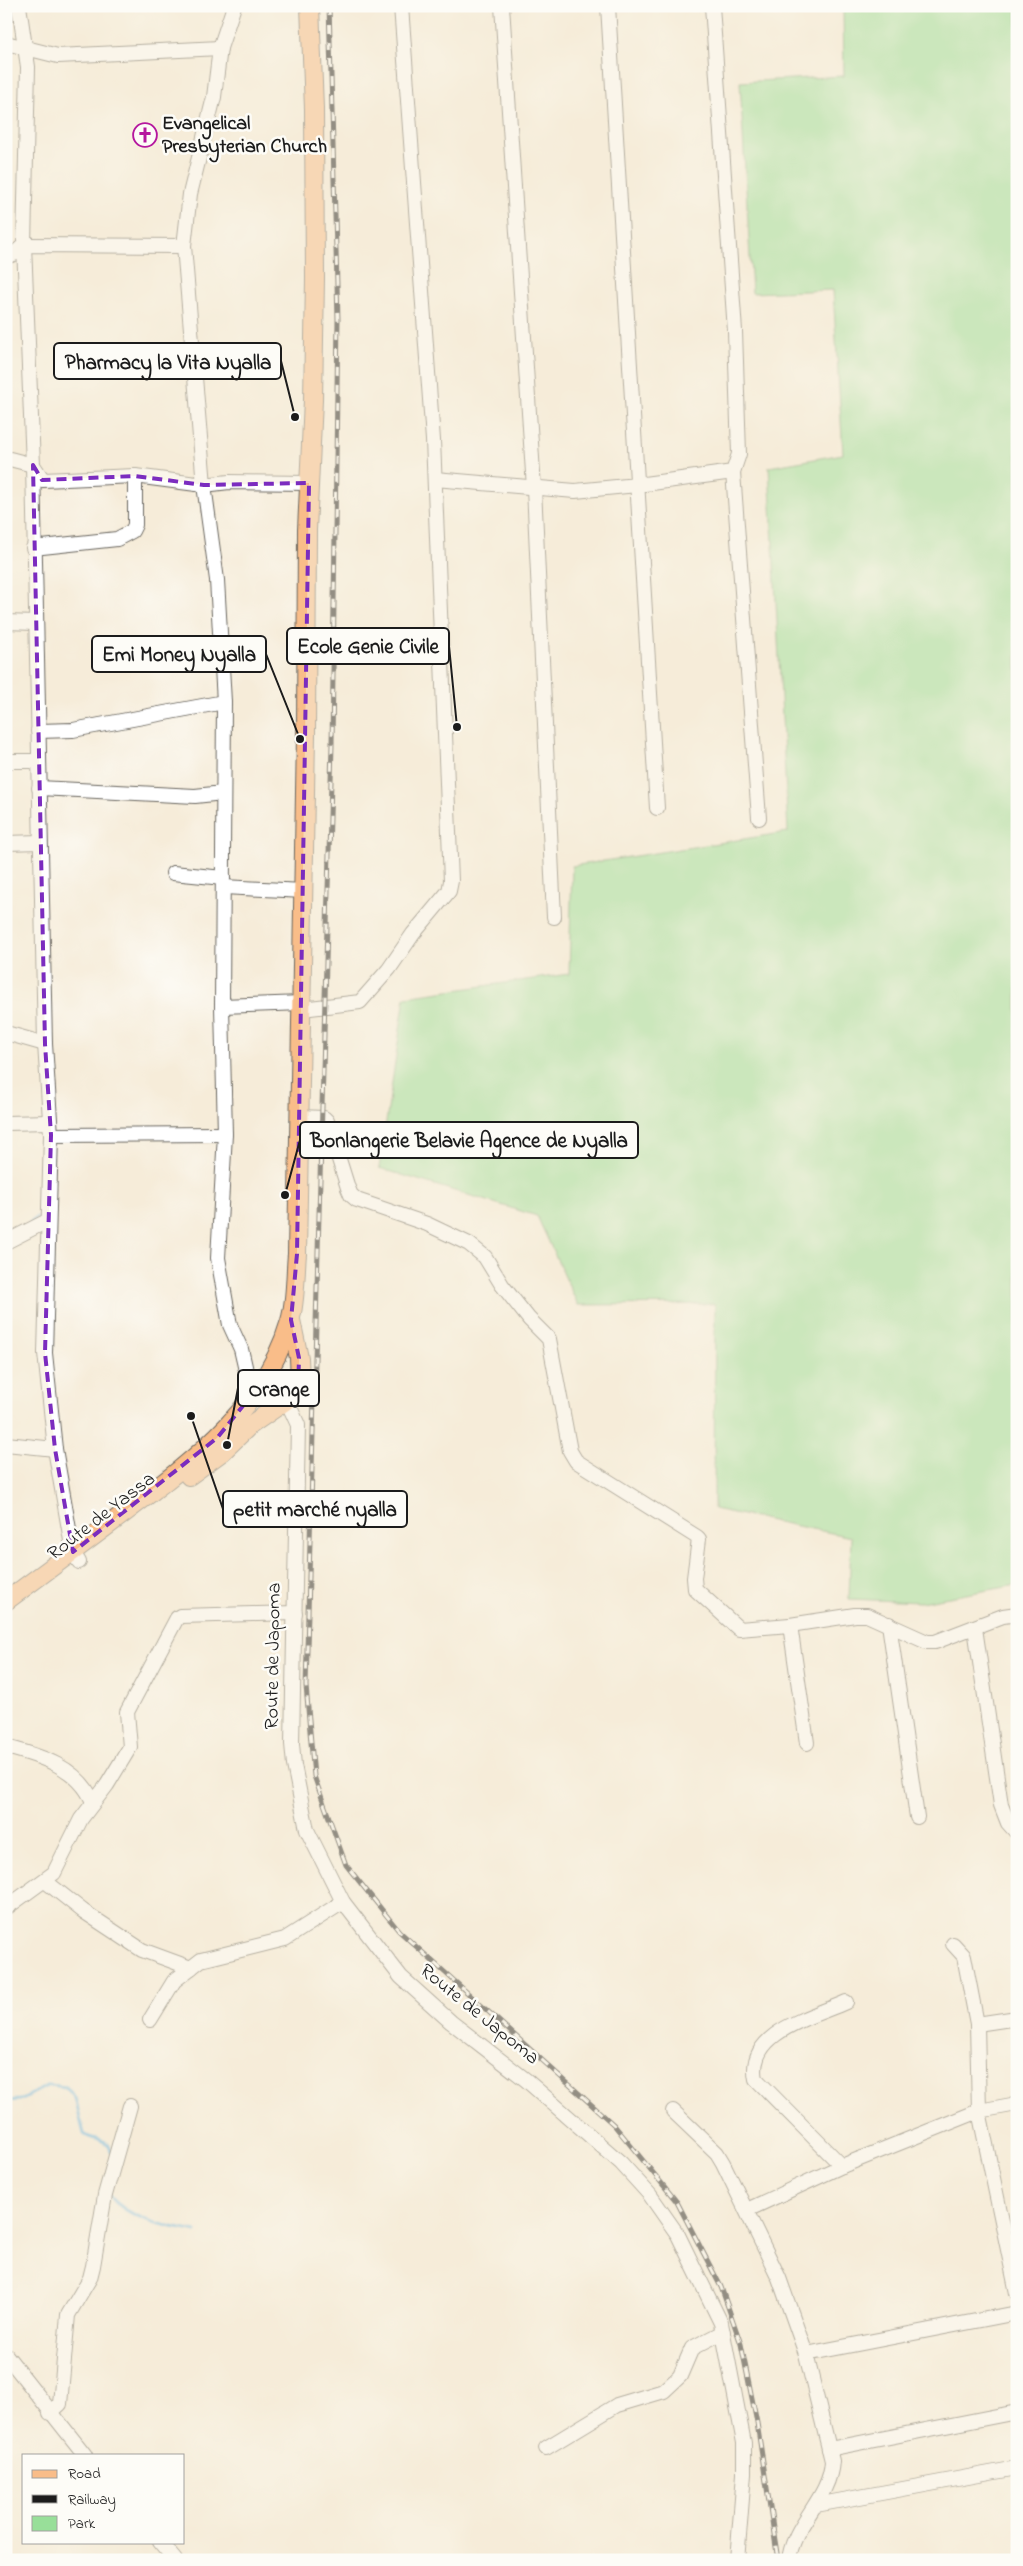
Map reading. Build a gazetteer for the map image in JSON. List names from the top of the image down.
{
  "streets": {
    "main road": ["Route de Yassa"],
    "street": ["Route de Japoma"]
  },
  "places": {
    "church": ["Evangelical Presbyterian Church"],
    "other": [
      "Pharmacy la Vita Nyalla",
      "Ecole Genie Civile",
      "Emi Money Nyalla",
      "Bonlangerie Belavie Agence de Nyalla",
      "petit marché nyalla",
      "Orange"
    ]
  },
  "legend": ["Road", "Railway", "Park"]
}
